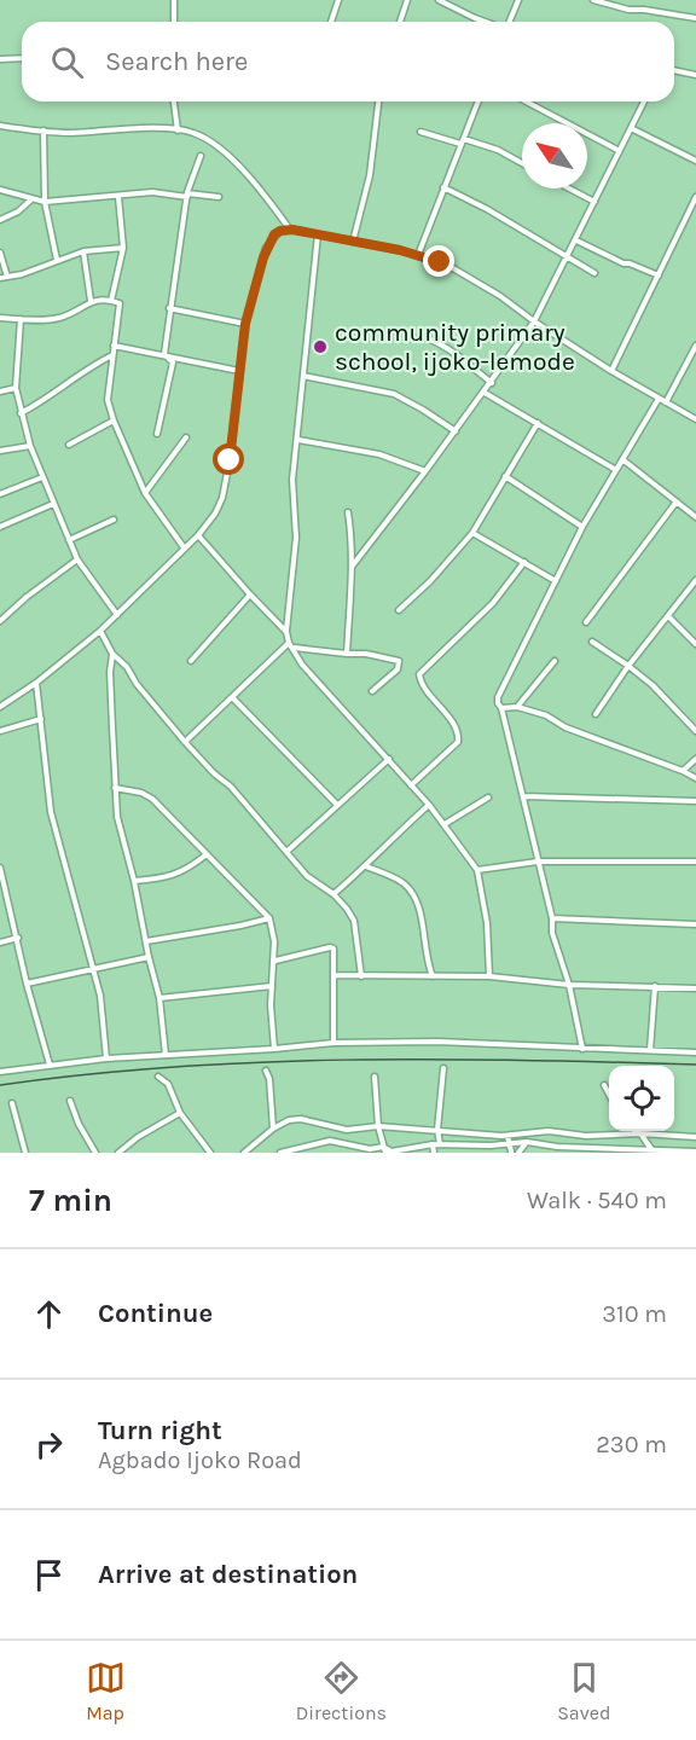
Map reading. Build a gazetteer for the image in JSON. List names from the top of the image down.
{
  "places": ["community primary school, ijoko-lemode"],
  "north": "top left",
  "page": {
    "search": "Search here",
    "heading": ["7 min", "Walk · 540 m"],
    "list": [
      ["Continue", "310 m"],
      ["Turn right", "Agbado Ijoko Road", "230 m"],
      "Arrive at destination"
    ],
    "nav": ["Map", "Directions", "Saved"]
  }
}
